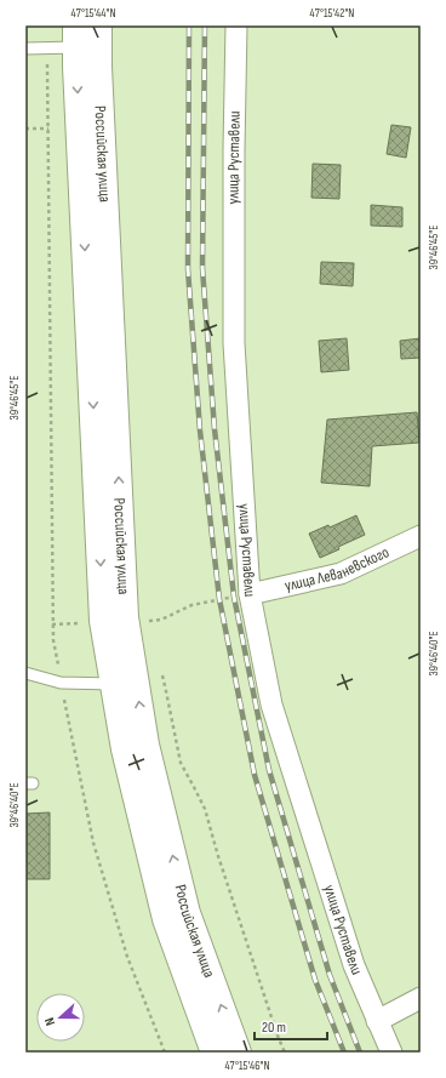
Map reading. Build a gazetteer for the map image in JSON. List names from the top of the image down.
{
  "streets": {
    "main road": ["Российская улица"],
    "street": ["улица Руставели", "улица Леваневского"]
  },
  "crossings": [
    ["улица Руставели", "улица Леваневского"]
  ],
  "scale_bar": "20 m",
  "north": "left",
  "coordinates": [
    "47°15'44\"N",
    "47°15'42\"N",
    "39°46'45\"E",
    "39°46'40\"E",
    "47°15'46\"N"
  ]
}
